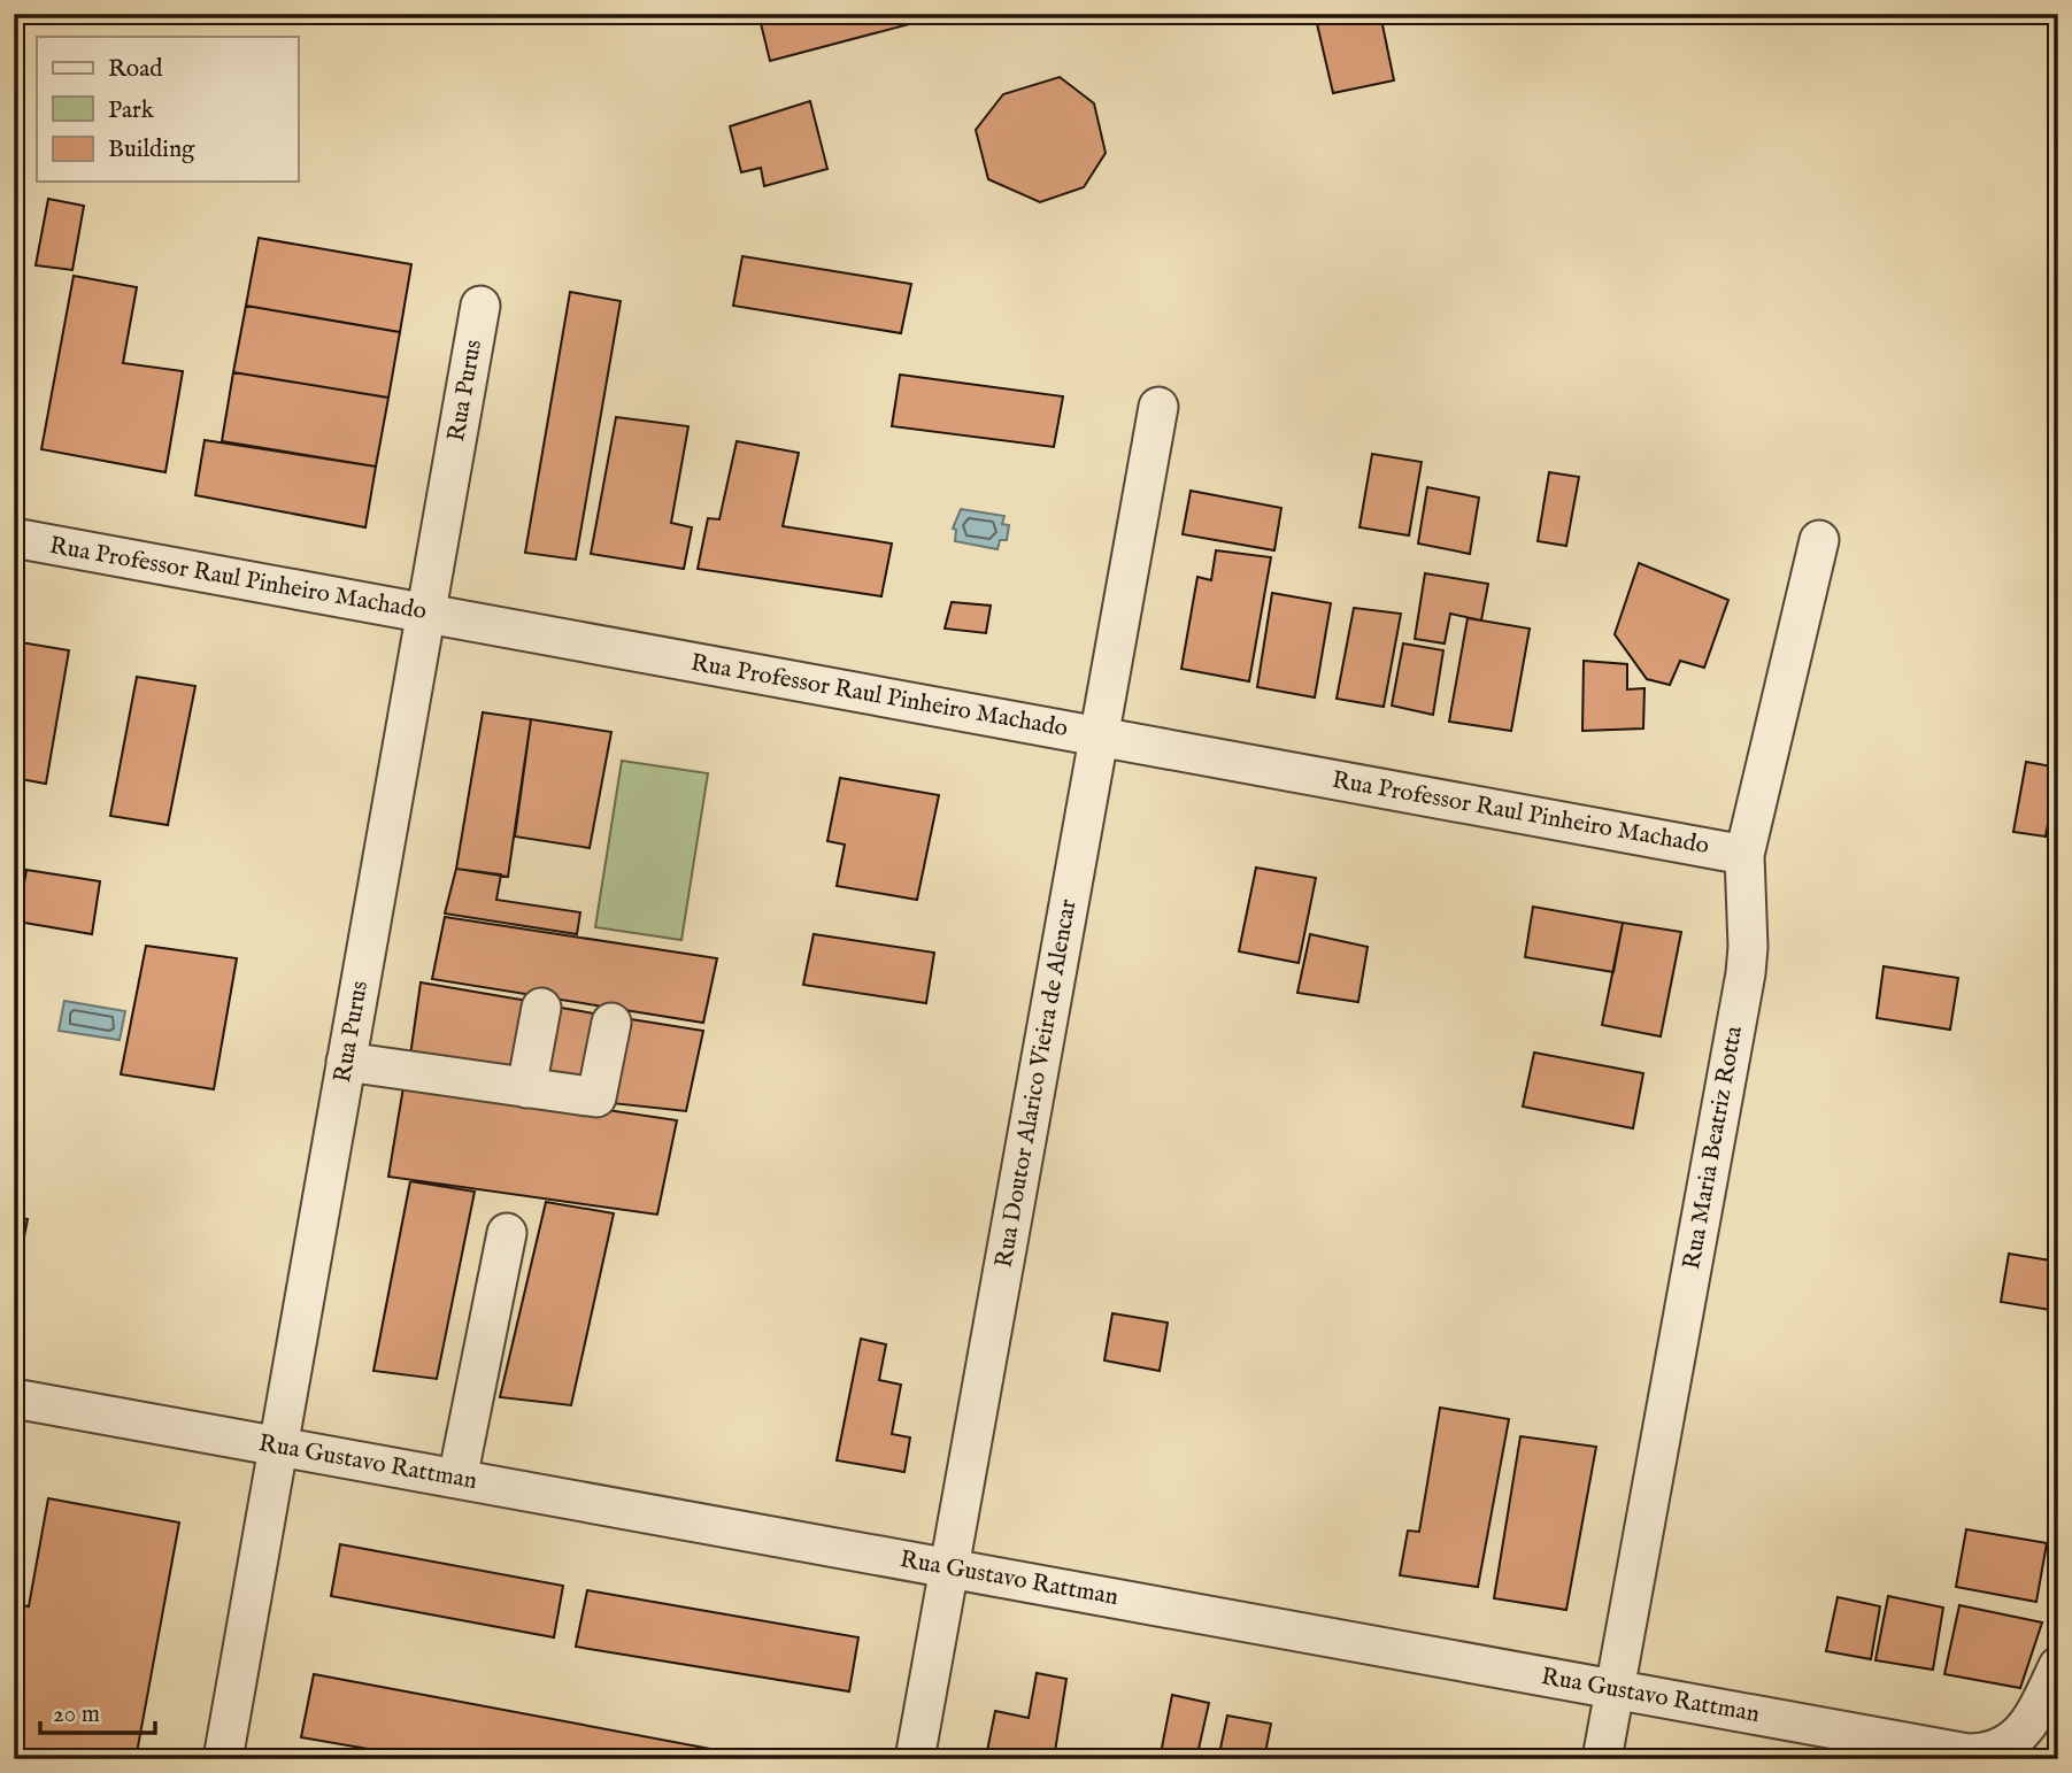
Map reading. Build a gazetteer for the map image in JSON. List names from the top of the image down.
{
  "streets": {
    "street": [
      "Rua Purus",
      "Rua Professor Raul Pinheiro Machado",
      "Rua Doutor Alarico Vieira de Alencar",
      "Rua Maria Beatriz Rotta",
      "Rua Gustavo Rattman"
    ]
  },
  "crossings": [
    ["Rua Purus", "Rua Professor Raul Pinheiro Machado"],
    ["Rua Purus", "Rua Gustavo Rattman"],
    ["Rua Professor Raul Pinheiro Machado", "Rua Doutor Alarico Vieira de Alencar"],
    ["Rua Professor Raul Pinheiro Machado", "Rua Maria Beatriz Rotta"],
    ["Rua Doutor Alarico Vieira de Alencar", "Rua Gustavo Rattman"],
    ["Rua Maria Beatriz Rotta", "Rua Gustavo Rattman"]
  ],
  "legend": ["Road", "Park", "Building"],
  "scale_bar": "20 m"
}
